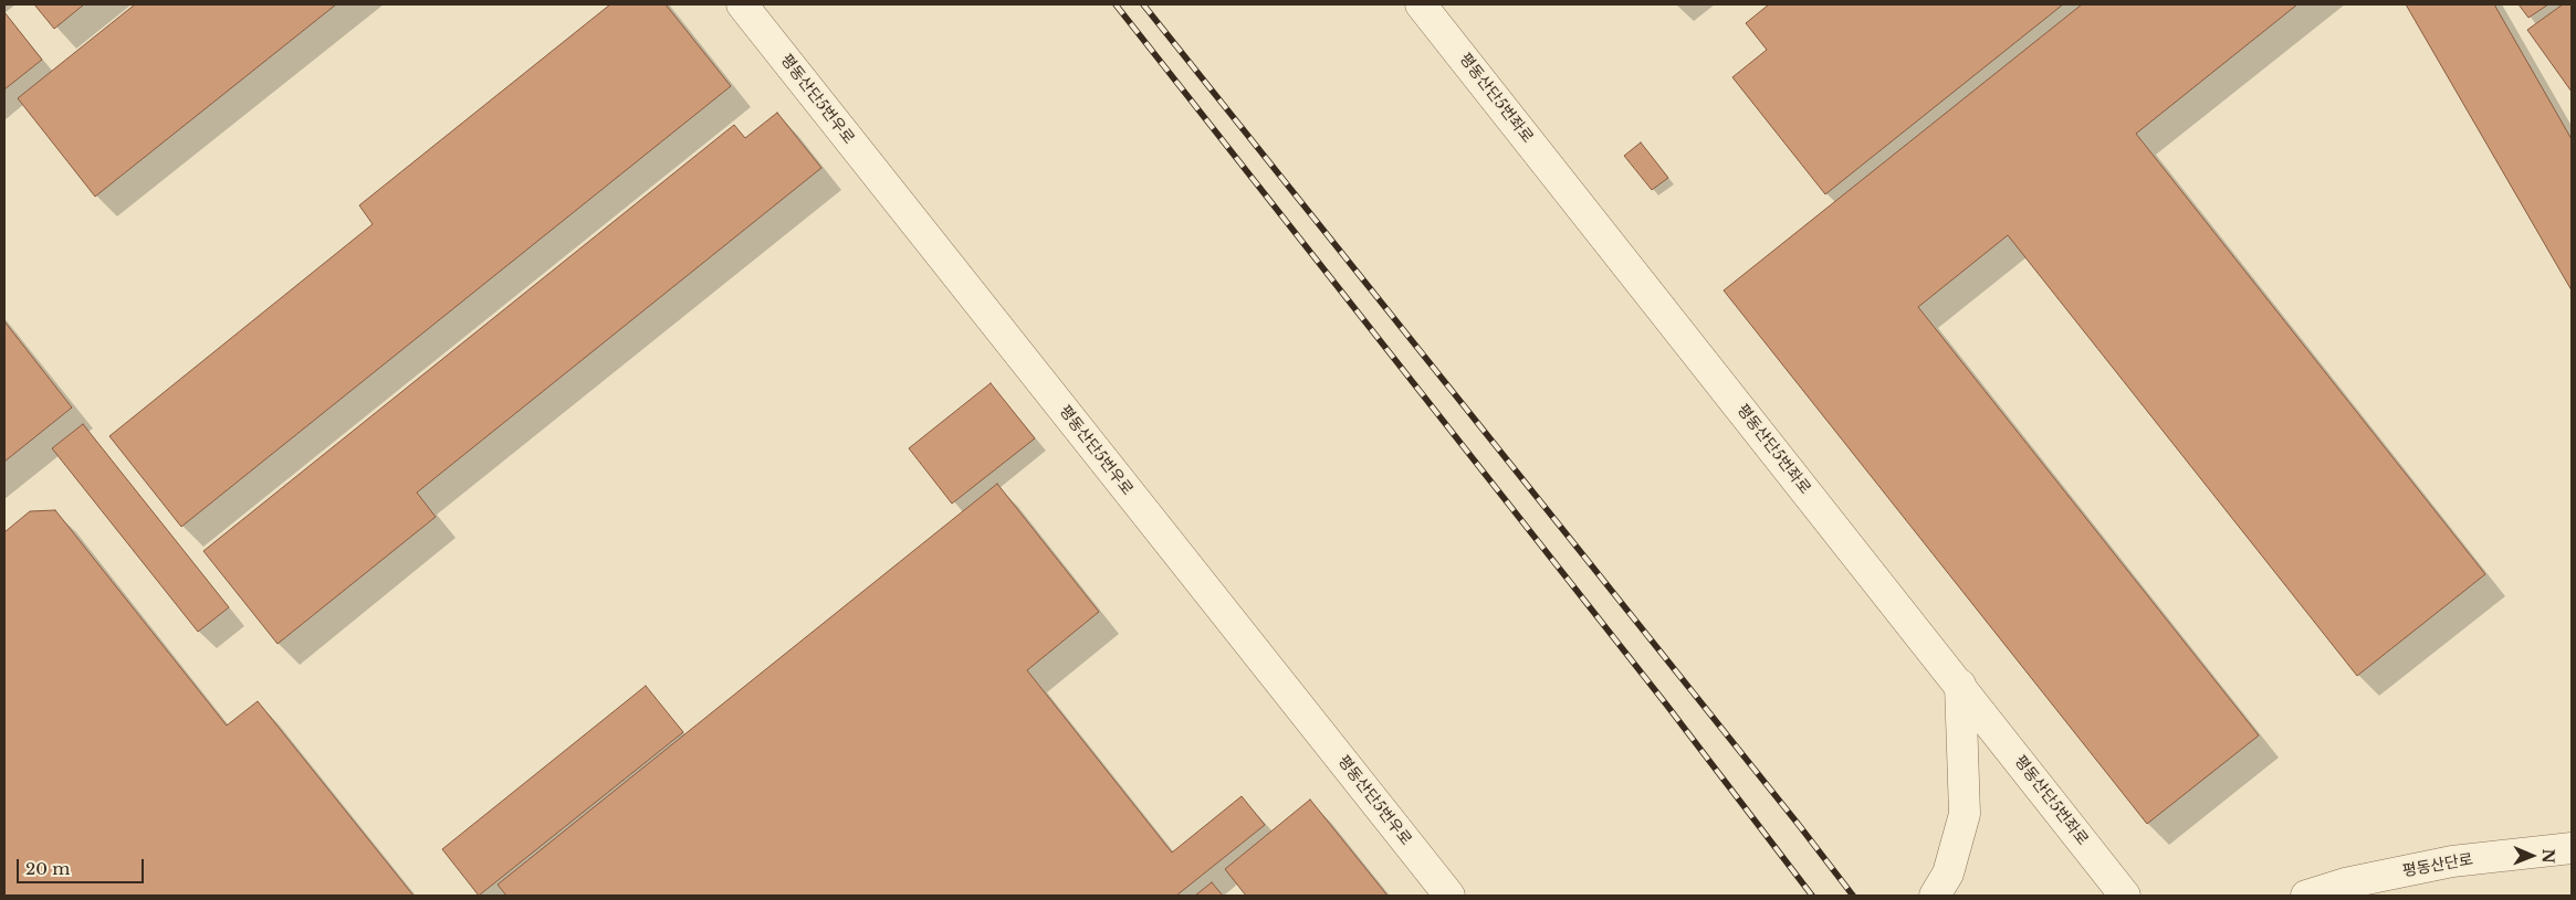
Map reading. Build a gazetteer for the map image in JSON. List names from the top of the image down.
{
  "streets": {
    "street": ["평동산단5번좌로", "평동산단5번우로", "평동산단로"]
  },
  "scale_bar": "20 m",
  "north": "right"
}
